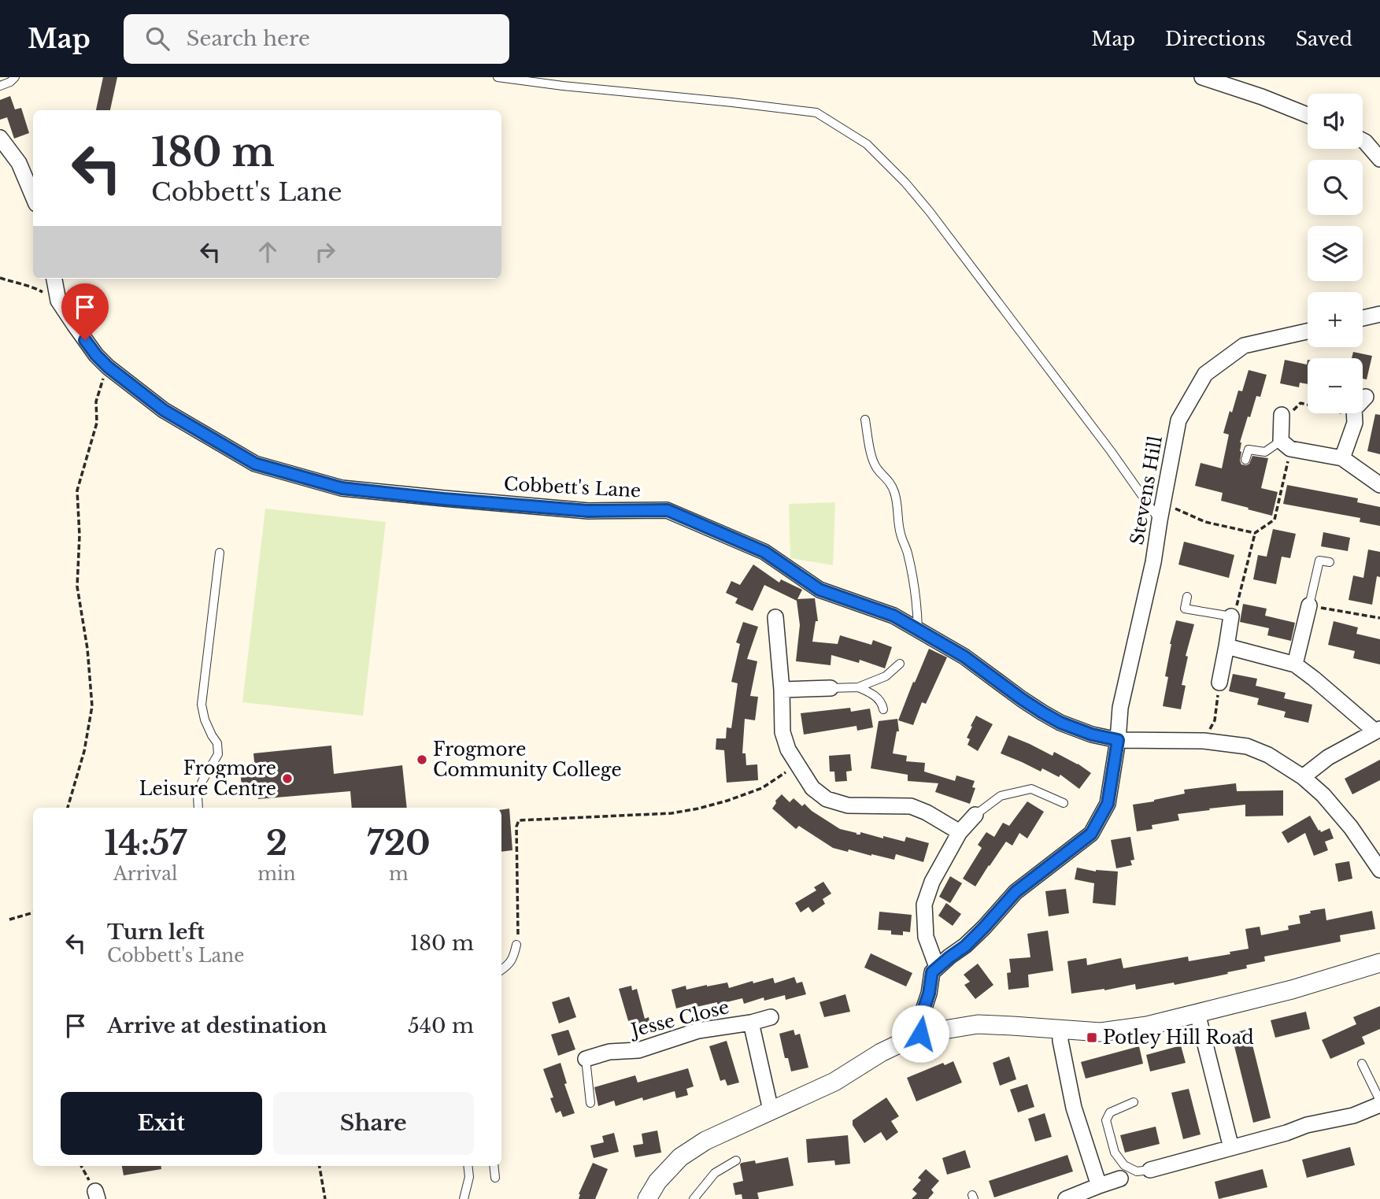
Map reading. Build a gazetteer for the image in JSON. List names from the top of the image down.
{
  "streets": {
    "street": ["Cobbett's Lane", "Stevens Hill", "Jesse Close"]
  },
  "crossings": [
    ["Cobbett's Lane", "Stevens Hill"]
  ],
  "places": {
    "other": ["Frogmore Community College", "Frogmore Leisure Centre"],
    "transit": ["Potley Hill Road"]
  },
  "page": {
    "header": "Map",
    "search": "Search here",
    "nav": ["Map", "Directions", "Saved"],
    "map_buttons": ["+", "−"],
    "turn": ["180 m", "Cobbett's Lane"],
    "eta": [
      "14:57",
      "Arrival",
      "2",
      "min",
      "720",
      "m"
    ],
    "list": [
      {
        "name": "Turn left",
        "note": "Cobbett's Lane",
        "value": "180 m"
      },
      {
        "name": "Arrive at destination",
        "value": "540 m"
      }
    ],
    "buttons": ["Exit", "Share"]
  }
}
